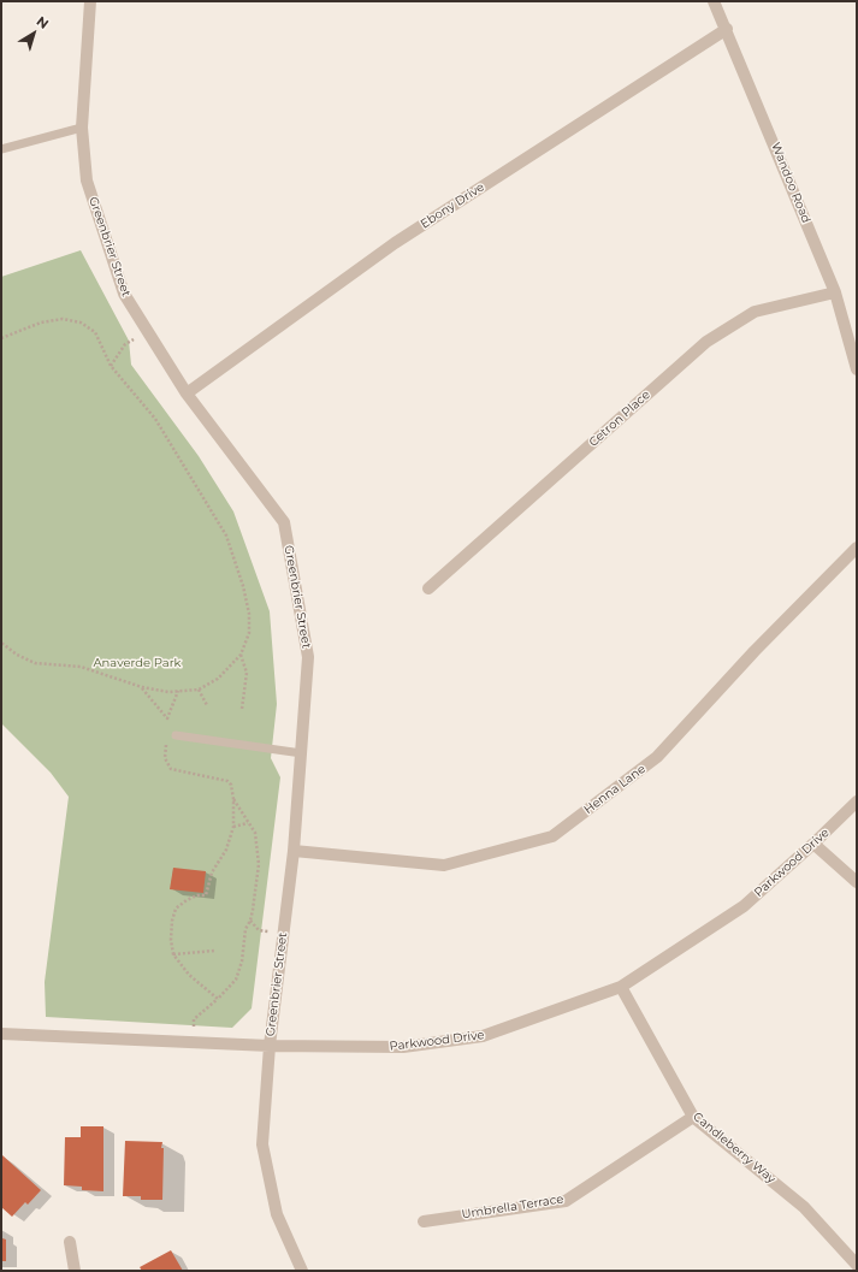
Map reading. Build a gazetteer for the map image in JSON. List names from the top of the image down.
{
  "streets": {
    "street": [
      "Wandoo Road",
      "Ebony Drive",
      "Greenbrier Street",
      "Cetron Place",
      "Henna Lane",
      "Parkwood Drive",
      "Candleberry Way",
      "Umbrella Terrace"
    ]
  },
  "crossings": [
    ["Wandoo Road", "Ebony Drive"],
    ["Wandoo Road", "Cetron Place"],
    ["Ebony Drive", "Greenbrier Street"],
    ["Greenbrier Street", "Henna Lane"],
    ["Greenbrier Street", "Parkwood Drive"],
    ["Parkwood Drive", "Candleberry Way"],
    ["Candleberry Way", "Umbrella Terrace"]
  ],
  "parks": ["Anaverde Park"],
  "north": "top right"
}
